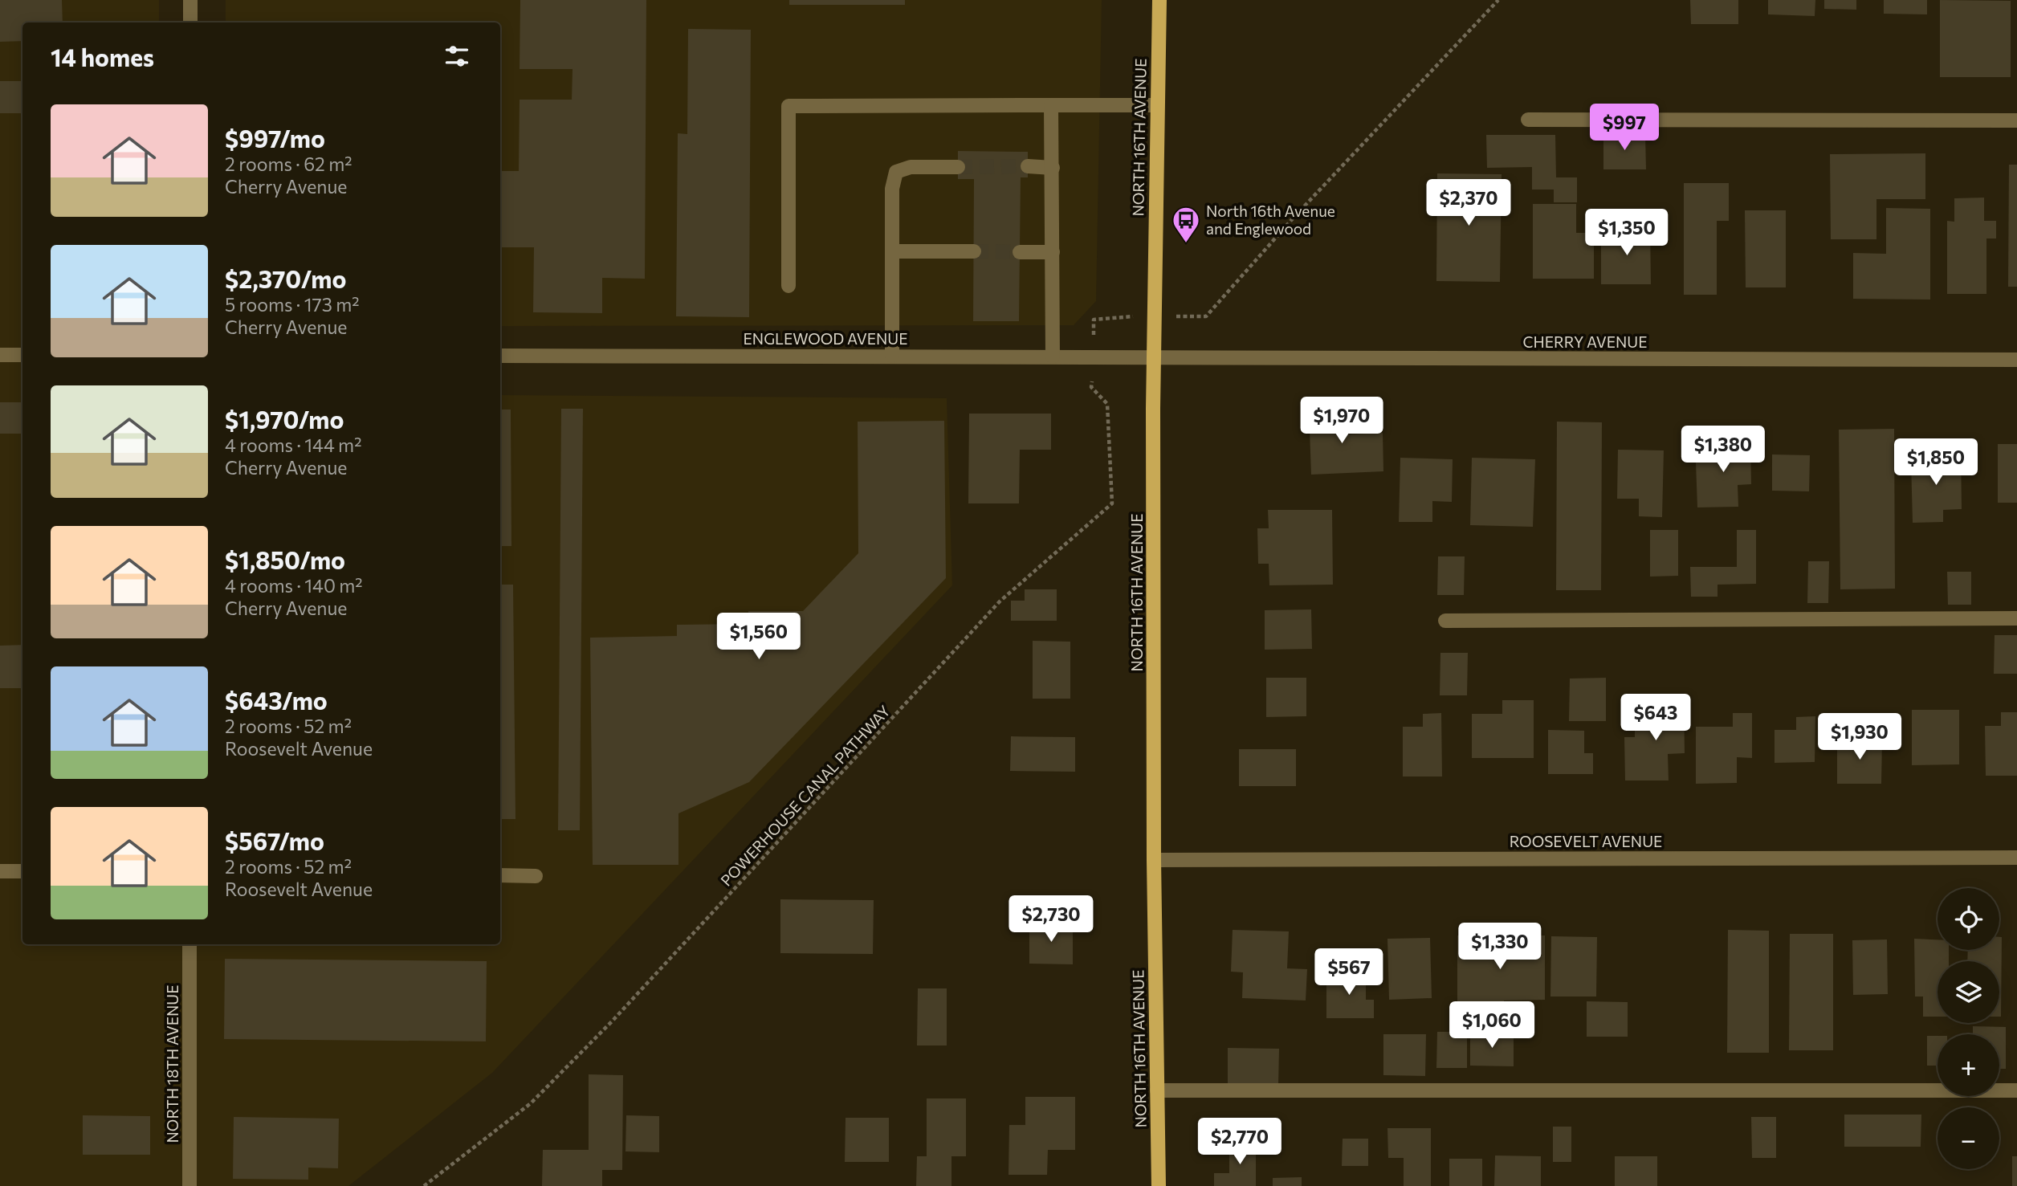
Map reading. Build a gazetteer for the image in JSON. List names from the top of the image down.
{
  "streets": {
    "main road": ["NORTH 16TH AVENUE"],
    "street": [
      "ENGLEWOOD AVENUE",
      "CHERRY AVENUE",
      "ROOSEVELT AVENUE",
      "NORTH 18TH AVENUE"
    ],
    "path": ["POWERHOUSE CANAL PATHWAY"]
  },
  "crossings": [
    ["NORTH 16TH AVENUE", "ENGLEWOOD AVENUE"],
    ["NORTH 16TH AVENUE", "CHERRY AVENUE"],
    ["NORTH 16TH AVENUE", "ROOSEVELT AVENUE"],
    ["ENGLEWOOD AVENUE", "CHERRY AVENUE"]
  ],
  "places": {
    "bus stop": ["North 16th Avenue and Englewood"]
  },
  "page": {
    "heading": "14 homes",
    "list": [
      {
        "name": "$997/mo",
        "note": "2 rooms · 62 m² · Cherry Avenue"
      },
      {
        "name": "$2,370/mo",
        "note": "5 rooms · 173 m² · Cherry Avenue"
      },
      {
        "name": "$1,970/mo",
        "note": "4 rooms · 144 m² · Cherry Avenue"
      },
      {
        "name": "$1,850/mo",
        "note": "4 rooms · 140 m² · Cherry Avenue"
      },
      {
        "name": "$643/mo",
        "note": "2 rooms · 52 m² · Roosevelt Avenue"
      },
      {
        "name": "$567/mo",
        "note": "2 rooms · 52 m² · Roosevelt Avenue"
      }
    ],
    "price": [
      "$997",
      "$2,370",
      "$1,350",
      "$1,970",
      "$1,380",
      "$1,850",
      "$1,560",
      "$643",
      "$1,930",
      "$2,730",
      "$1,330",
      "$567",
      "$1,060",
      "$2,770"
    ],
    "map_buttons": ["+", "−"]
  }
}
